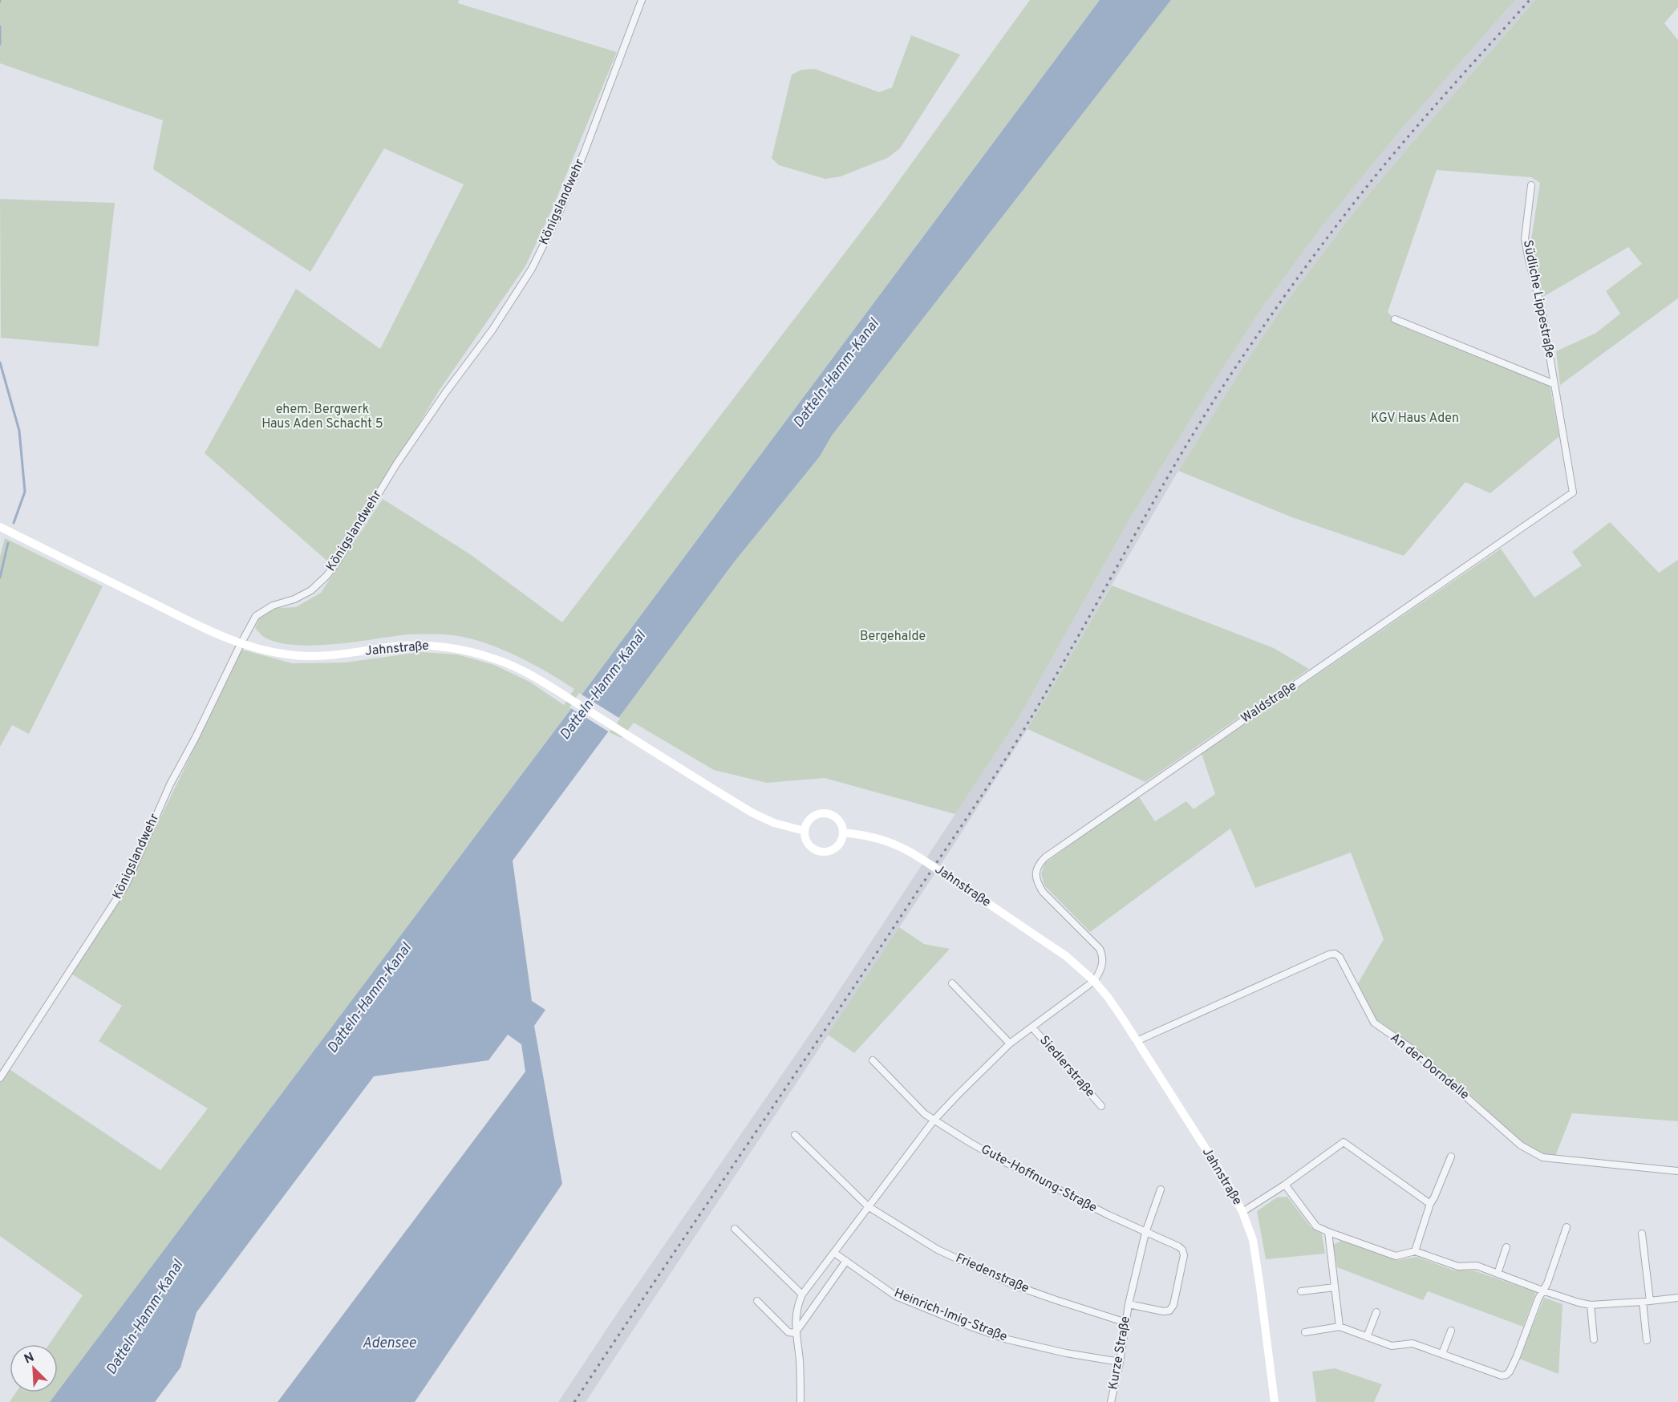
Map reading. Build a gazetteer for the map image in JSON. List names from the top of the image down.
{
  "streets": {
    "main road": ["Jahnstraße"],
    "street": [
      "Königslandwehr",
      "Südliche Lippestraße",
      "Waldstraße",
      "Siedlerstraße",
      "An der Dorndelle",
      "Gute-Hoffnung-Straße",
      "Friedenstraße",
      "Heinrich-Imig-Straße",
      "Kurze Straße"
    ]
  },
  "crossings": [
    ["Königslandwehr", "Jahnstraße"],
    ["Südliche Lippestraße", "Waldstraße"],
    ["Jahnstraße", "Waldstraße"],
    ["Jahnstraße", "An der Dorndelle"],
    ["Gute-Hoffnung-Straße", "Kurze Straße"],
    ["Friedenstraße", "Kurze Straße"],
    ["Heinrich-Imig-Straße", "Kurze Straße"]
  ],
  "water": ["Datteln-Hamm-Kanal", "Adensee"],
  "parks": ["ehem. Bergwerk Haus Aden Schacht 5", "KGV Haus Aden", "Bergehalde"],
  "north": "top left"
}
